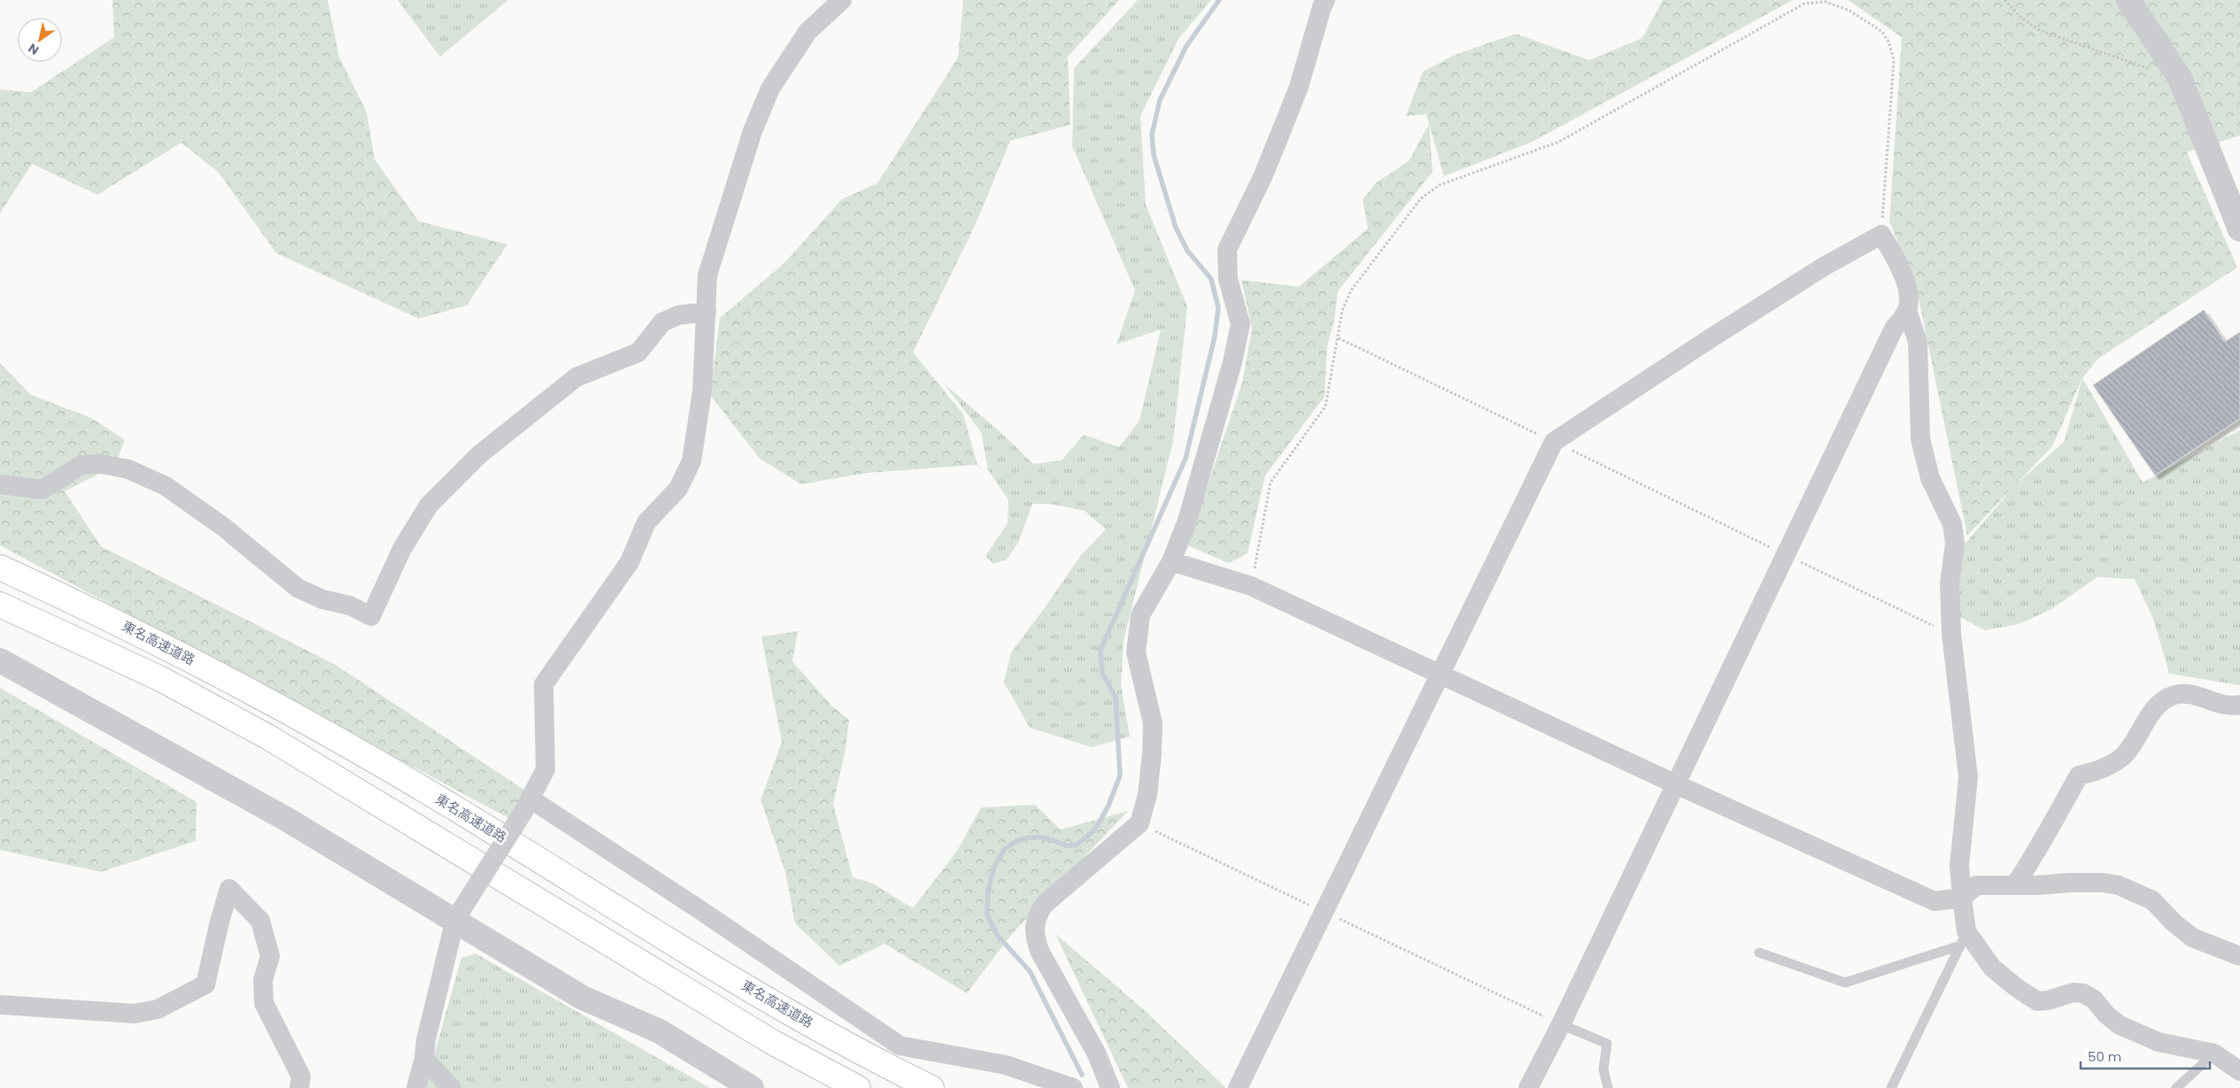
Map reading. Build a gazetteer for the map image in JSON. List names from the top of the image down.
{
  "streets": {
    "highway": ["東名高速道路"]
  },
  "scale_bar": "50 m",
  "north": "bottom left"
}
